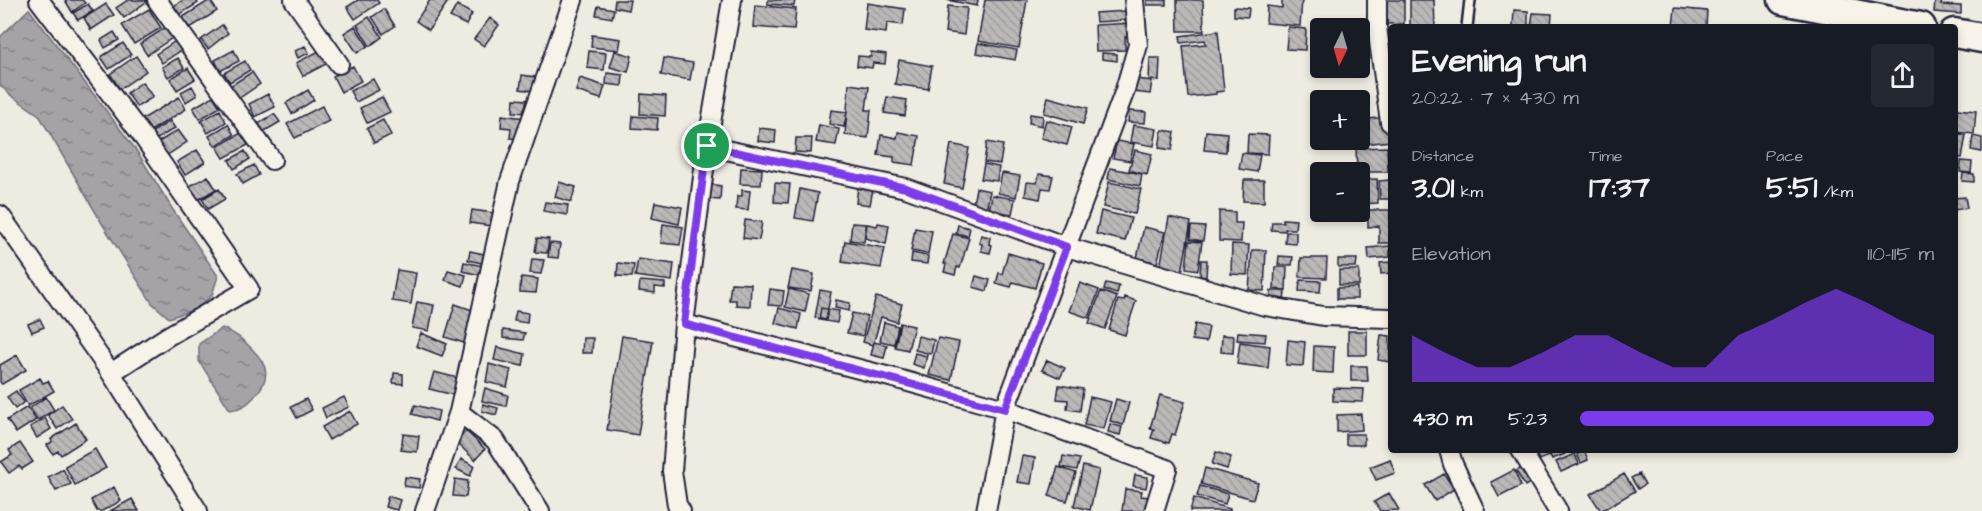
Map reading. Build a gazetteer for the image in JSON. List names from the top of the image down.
{
  "north": "bottom",
  "page": {
    "map_buttons": ["+", "−"],
    "heading": ["Evening run", "20:22 · 7 × 430 m"],
    "stats": [
      ["Distance", "3.01 km"],
      ["Time", "17:37"],
      ["Pace", "5:51 /km"]
    ],
    "chart": ["Elevation", "110–115 m"],
    "list": [
      {
        "name": "430 m",
        "note": "5:23"
      }
    ]
  }
}
